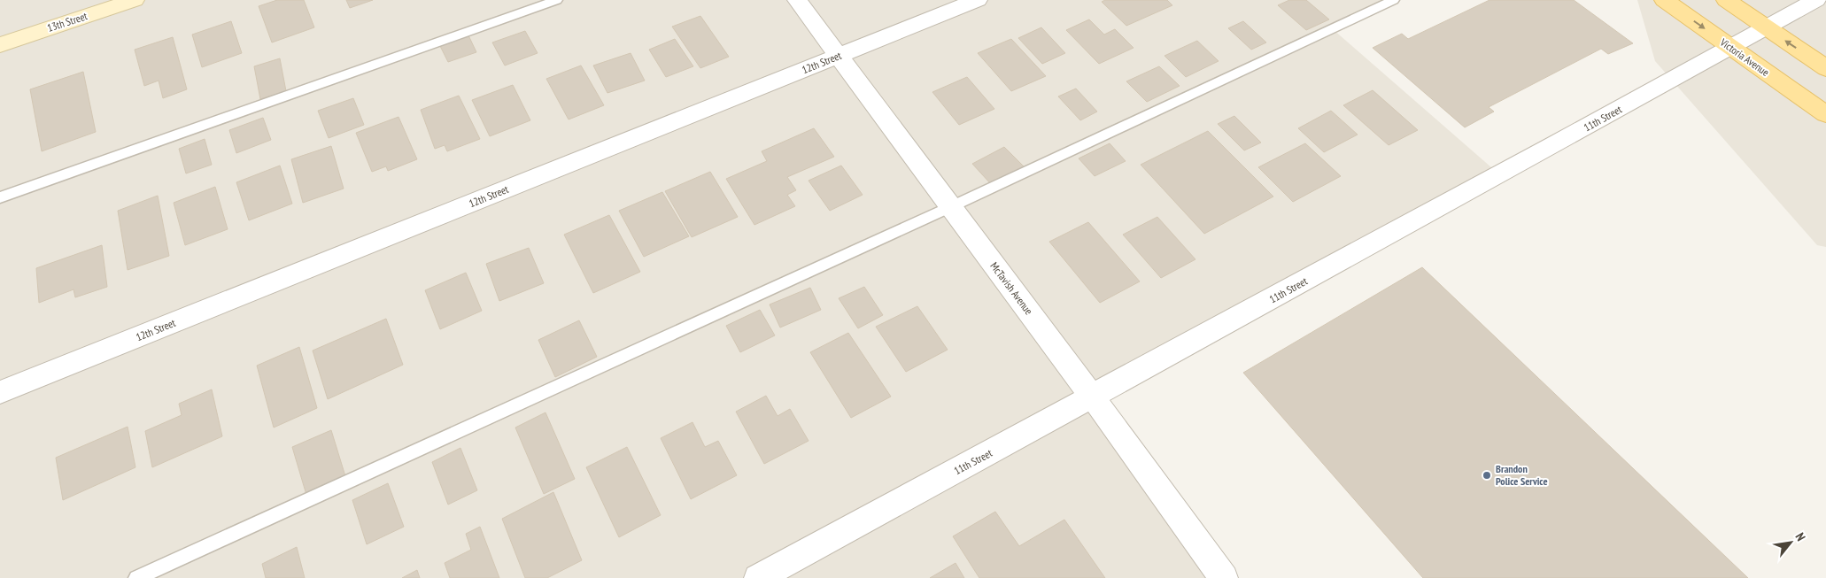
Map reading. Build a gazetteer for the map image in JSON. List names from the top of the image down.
{
  "streets": {
    "main road": ["Victoria Avenue"],
    "street": [
      "13th Street",
      "12th Street",
      "11th Street",
      "McTavish Avenue"
    ]
  },
  "crossings": [
    ["Victoria Avenue", "11th Street"],
    ["12th Street", "McTavish Avenue"],
    ["11th Street", "McTavish Avenue"]
  ],
  "places": ["Brandon Police Service"],
  "north": "top right"
}
